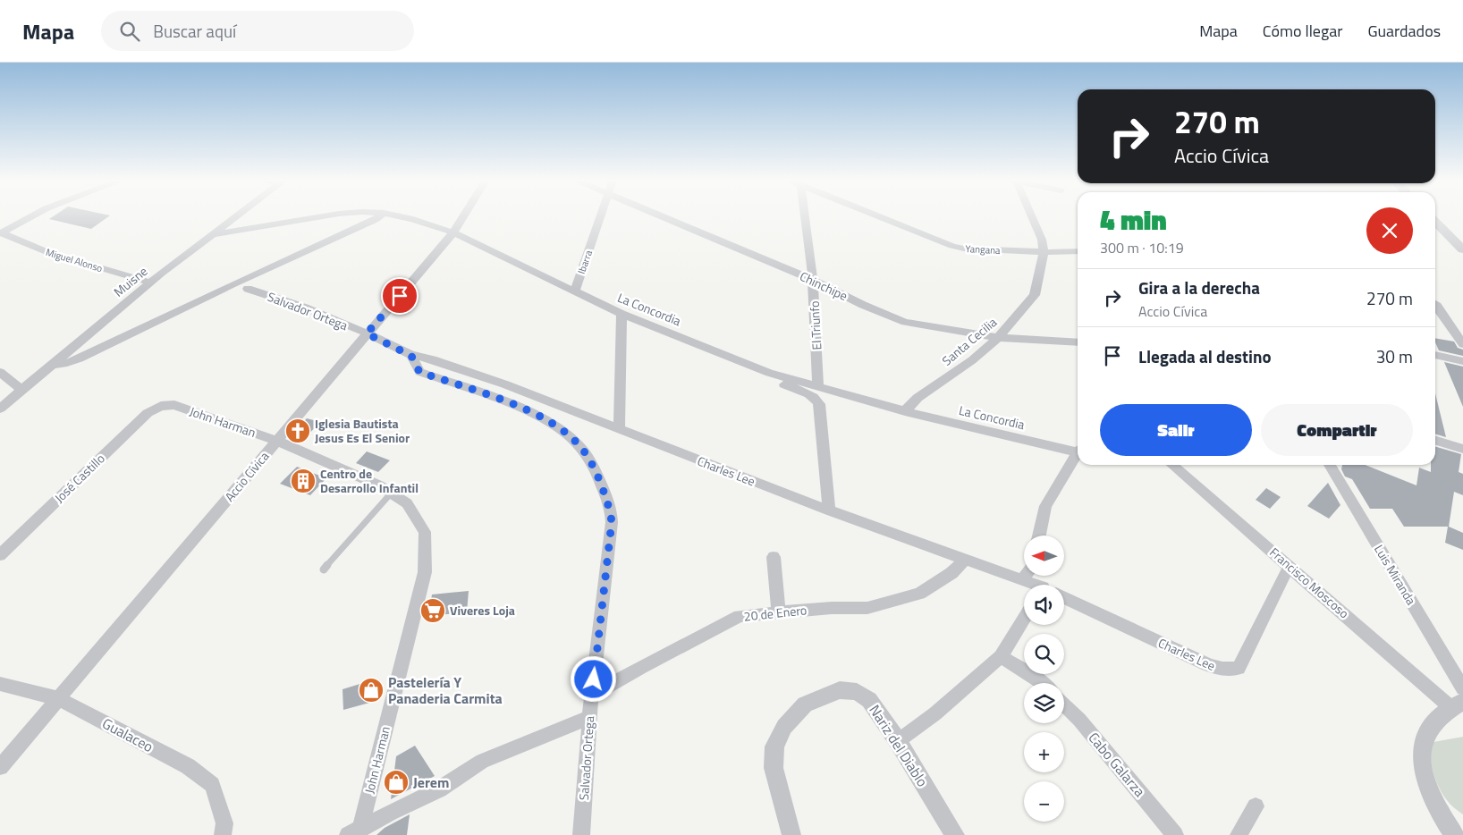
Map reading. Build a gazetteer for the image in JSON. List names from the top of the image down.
{
  "streets": {
    "street": [
      "Yangana",
      "Miguel Alonso",
      "Ibarra",
      "Muisne",
      "Chinchipe",
      "La Concordia",
      "Salvador Ortega",
      "El Triunfo",
      "Santa Cecilia",
      "John Harman",
      "Charles Lee",
      "Accio Cívica",
      "José Castillo",
      "Luis Miranda",
      "Francisco Moscoso",
      "20 de Enero",
      "Gualaceo",
      "Nariz del Diablo",
      "Cabo Galarza"
    ]
  },
  "crossings": [
    ["Yangana", "Santa Cecilia"],
    ["Miguel Alonso", "Muisne"],
    ["Ibarra", "La Concordia"],
    ["Muisne", "La Concordia"],
    ["Chinchipe", "El Triunfo"],
    ["Chinchipe", "Santa Cecilia"],
    ["La Concordia", "El Triunfo"],
    ["La Concordia", "Santa Cecilia"],
    ["La Concordia", "Accio Cívica"],
    ["Salvador Ortega", "Charles Lee"],
    ["Salvador Ortega", "Accio Cívica"],
    ["Salvador Ortega", "20 de Enero"],
    ["John Harman", "Accio Cívica"],
    ["John Harman", "José Castillo"],
    ["Charles Lee", "Francisco Moscoso"],
    ["Charles Lee", "20 de Enero"],
    ["Accio Cívica", "Gualaceo"]
  ],
  "places": {
    "church": ["Iglesia Bautista Jesus Es El Senior"],
    "building": ["Centro de Desarrollo Infantil"],
    "supermarket": ["Viveres Loja"],
    "shop": ["Pastelería Y Panaderia Carmita", "Jerem"]
  },
  "north": "left",
  "page": {
    "header": "Mapa",
    "search": "Buscar aquí",
    "nav": ["Mapa", "Cómo llegar", "Guardados"],
    "turn": ["270 m", "Accio Cívica"],
    "heading": ["4 min", "300 m · 10:19"],
    "list": [
      {
        "name": "Gira a la derecha",
        "note": "Accio Cívica",
        "value": "270 m"
      },
      {
        "name": "Llegada al destino",
        "value": "30 m"
      }
    ],
    "buttons": ["Salir", "Compartir"],
    "map_buttons": ["+", "−"]
  }
}
